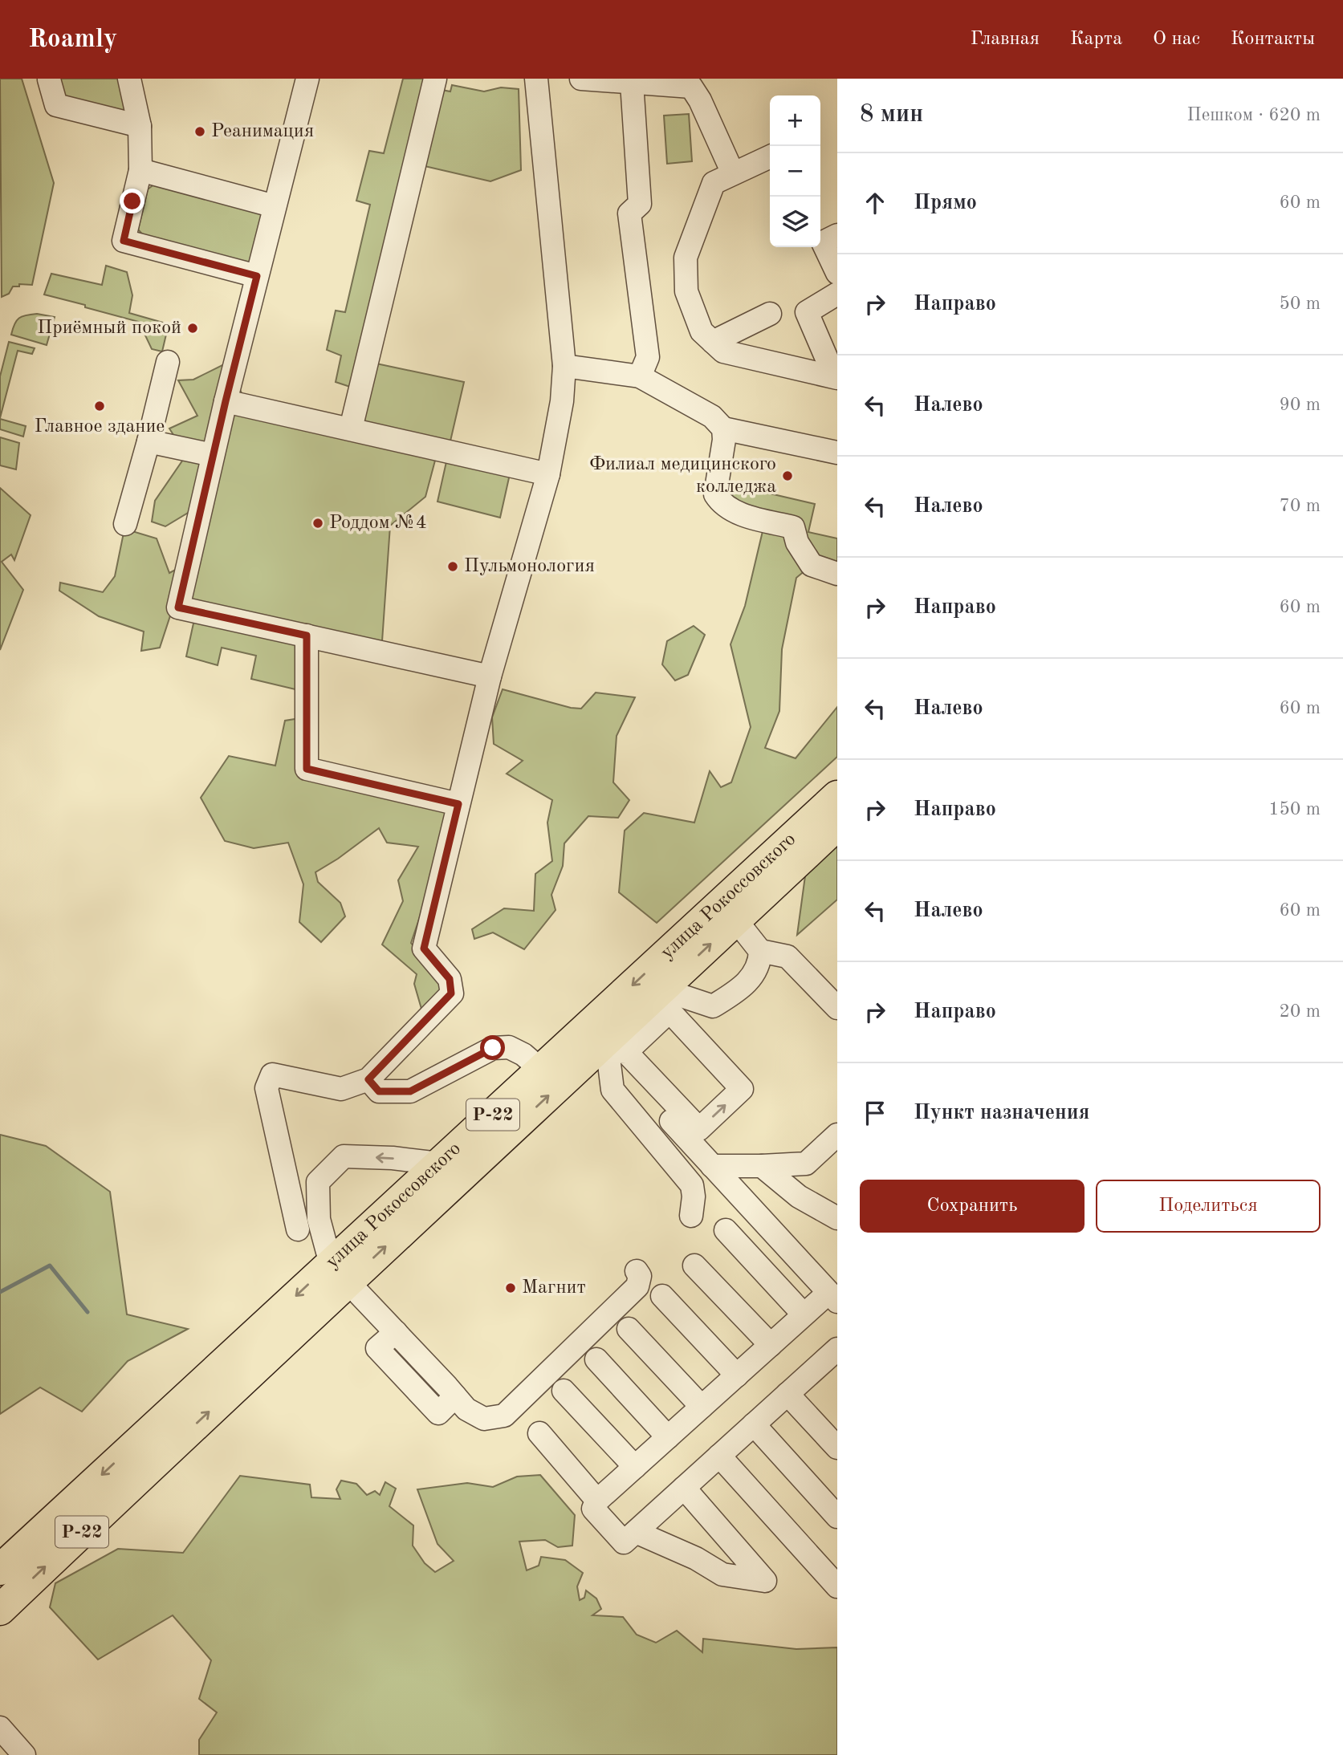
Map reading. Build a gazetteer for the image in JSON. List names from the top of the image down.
{
  "streets": {
    "highway": ["улица Рокоссовского", "Р-22"]
  },
  "crossings": [
    ["улица Рокоссовского", "Р-22"]
  ],
  "places": [
    "Реанимация",
    "Приёмный покой",
    "Главное здание",
    "Филиал медицинского колледжа",
    "Роддом №4",
    "Пульмонология",
    "Магнит"
  ],
  "page": {
    "header": "Roamly",
    "nav": [
      "Главная",
      "Карта",
      "О нас",
      "Контакты"
    ],
    "heading": ["8 мин", "Пешком · 620 m"],
    "map_buttons": ["+", "−"],
    "list": [
      ["Прямо", "60 m"],
      ["Направо", "50 m"],
      ["Налево", "90 m"],
      ["Налево", "70 m"],
      ["Направо", "60 m"],
      ["Налево", "60 m"],
      ["Направо", "150 m"],
      ["Налево", "60 m"],
      ["Направо", "20 m"],
      "Пункт назначения"
    ],
    "buttons": ["Сохранить", "Поделиться"]
  }
}
